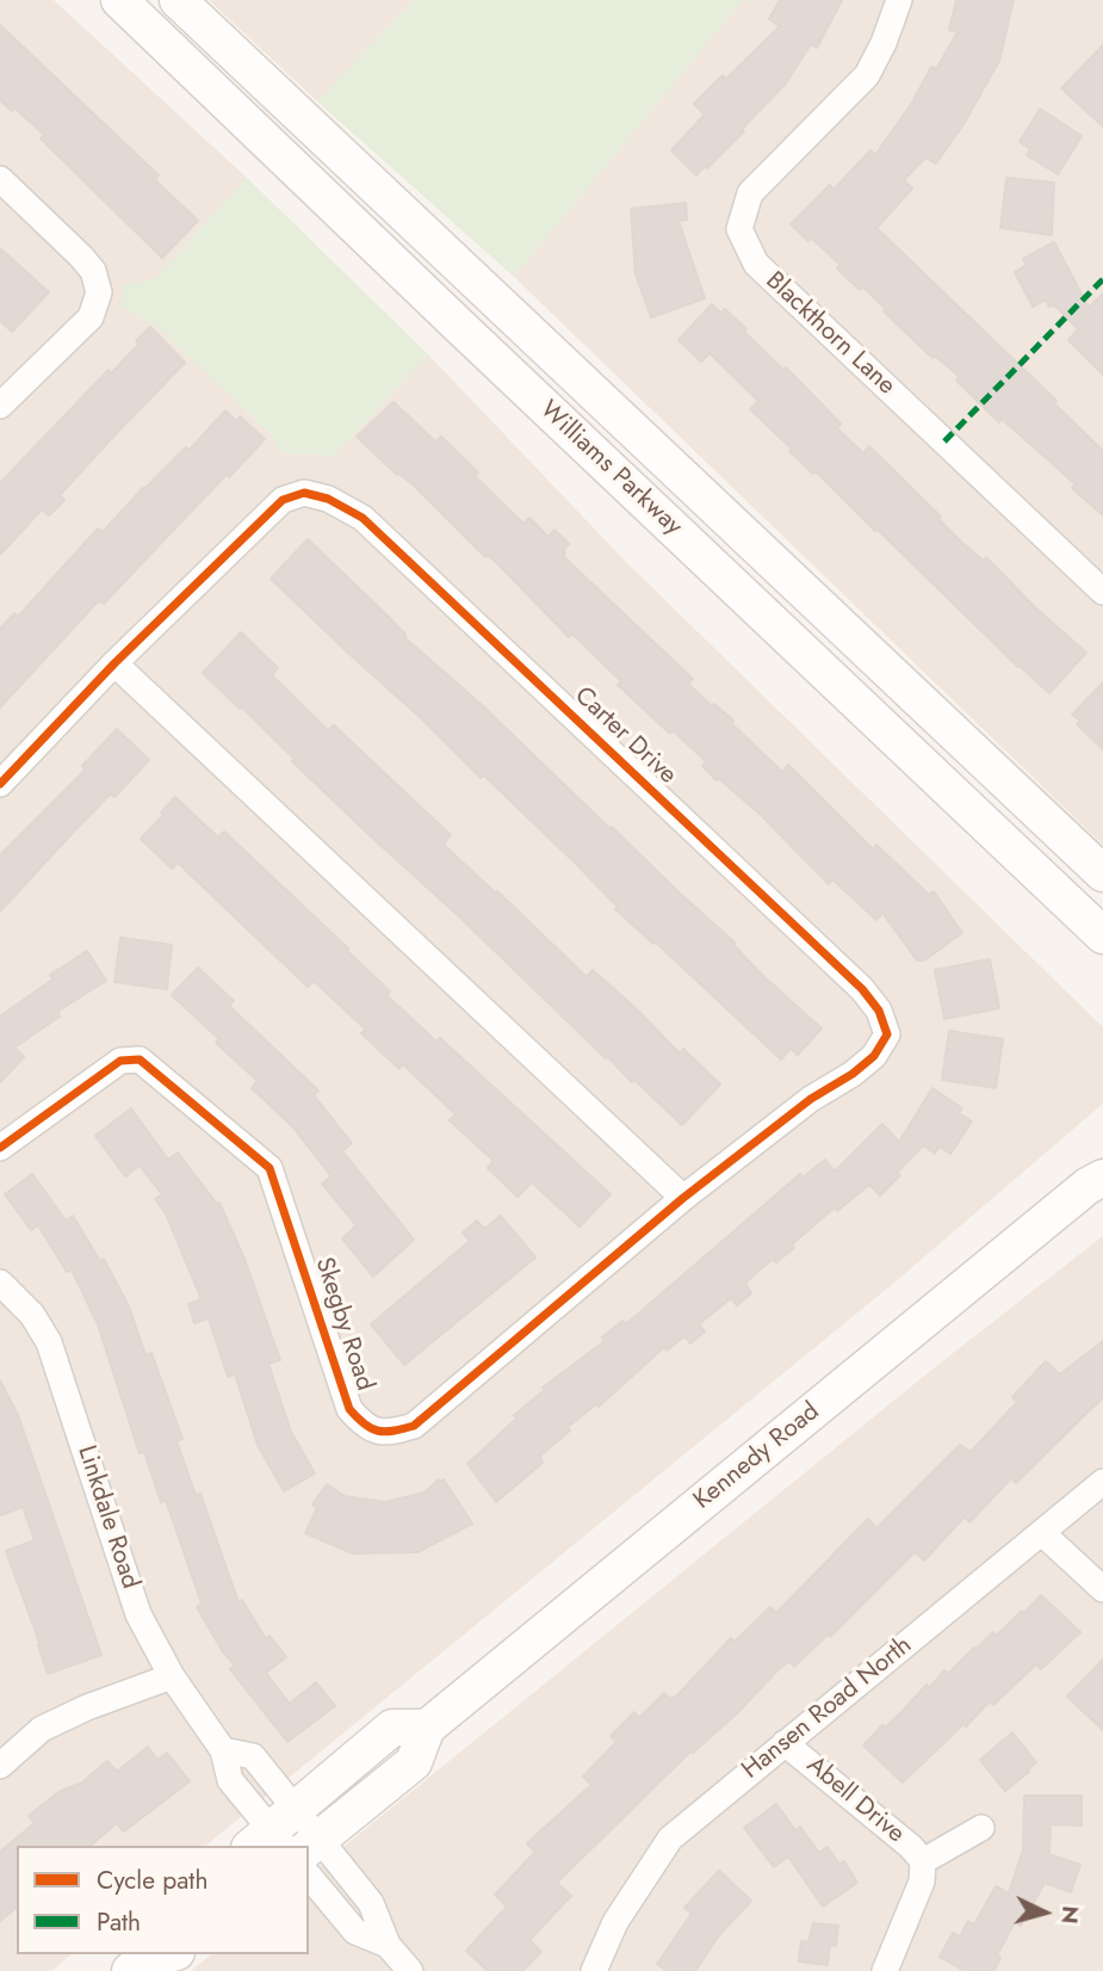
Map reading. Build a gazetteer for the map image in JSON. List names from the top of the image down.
{
  "streets": {
    "main road": ["Williams Parkway", "Kennedy Road"],
    "street": [
      "Blackthorn Lane",
      "Carter Drive",
      "Skegby Road",
      "Linkdale Road",
      "Hansen Road North",
      "Abell Drive"
    ]
  },
  "crossings": [
    ["Carter Drive", "Skegby Road"],
    ["Kennedy Road", "Linkdale Road"],
    ["Hansen Road North", "Abell Drive"]
  ],
  "legend": ["Cycle path", "Path"],
  "north": "right"
}
